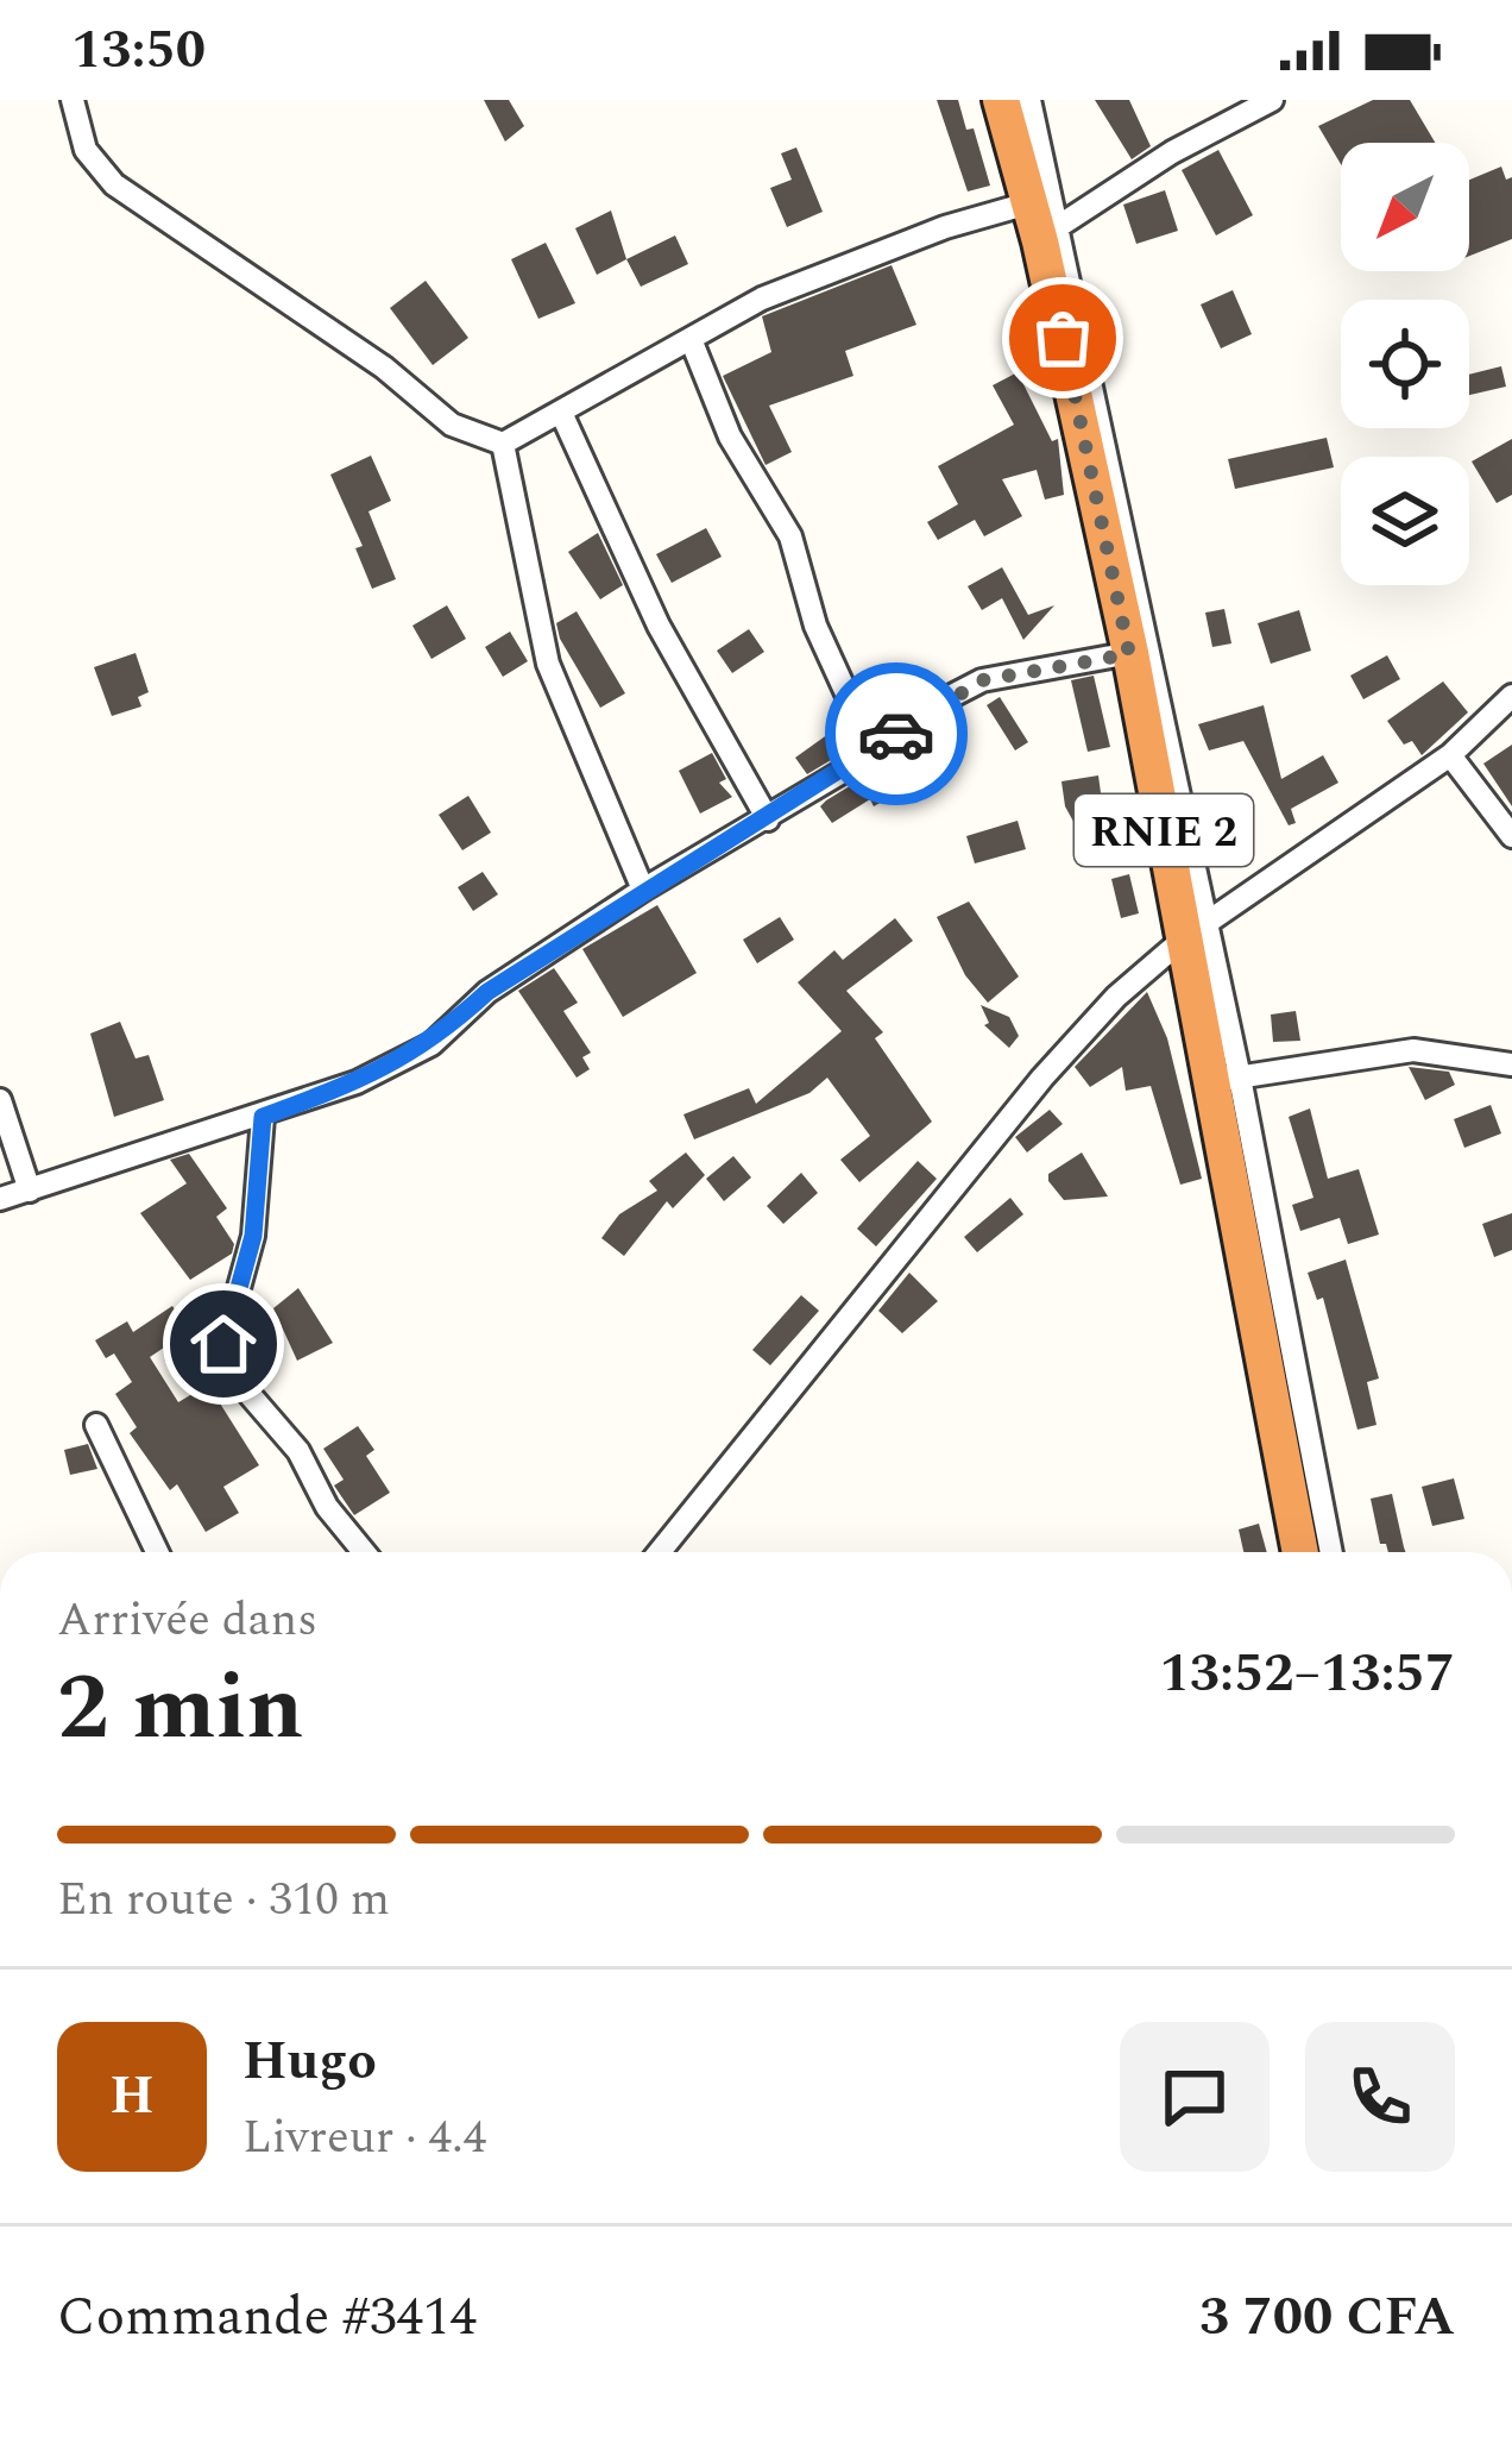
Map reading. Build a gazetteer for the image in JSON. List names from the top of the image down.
{
  "streets": {
    "highway": ["RNIE 2"]
  },
  "north": "bottom left",
  "page": {
    "status": "13:50",
    "heading": ["2 min", "Arrivée dans", "13:52–13:57"],
    "panel": [
      "Hugo",
      "Livreur · 4.4",
      "Commande #3414",
      "3 700 CFA"
    ],
    "bar": "En route · 310 m",
    "round": "H"
  }
}
